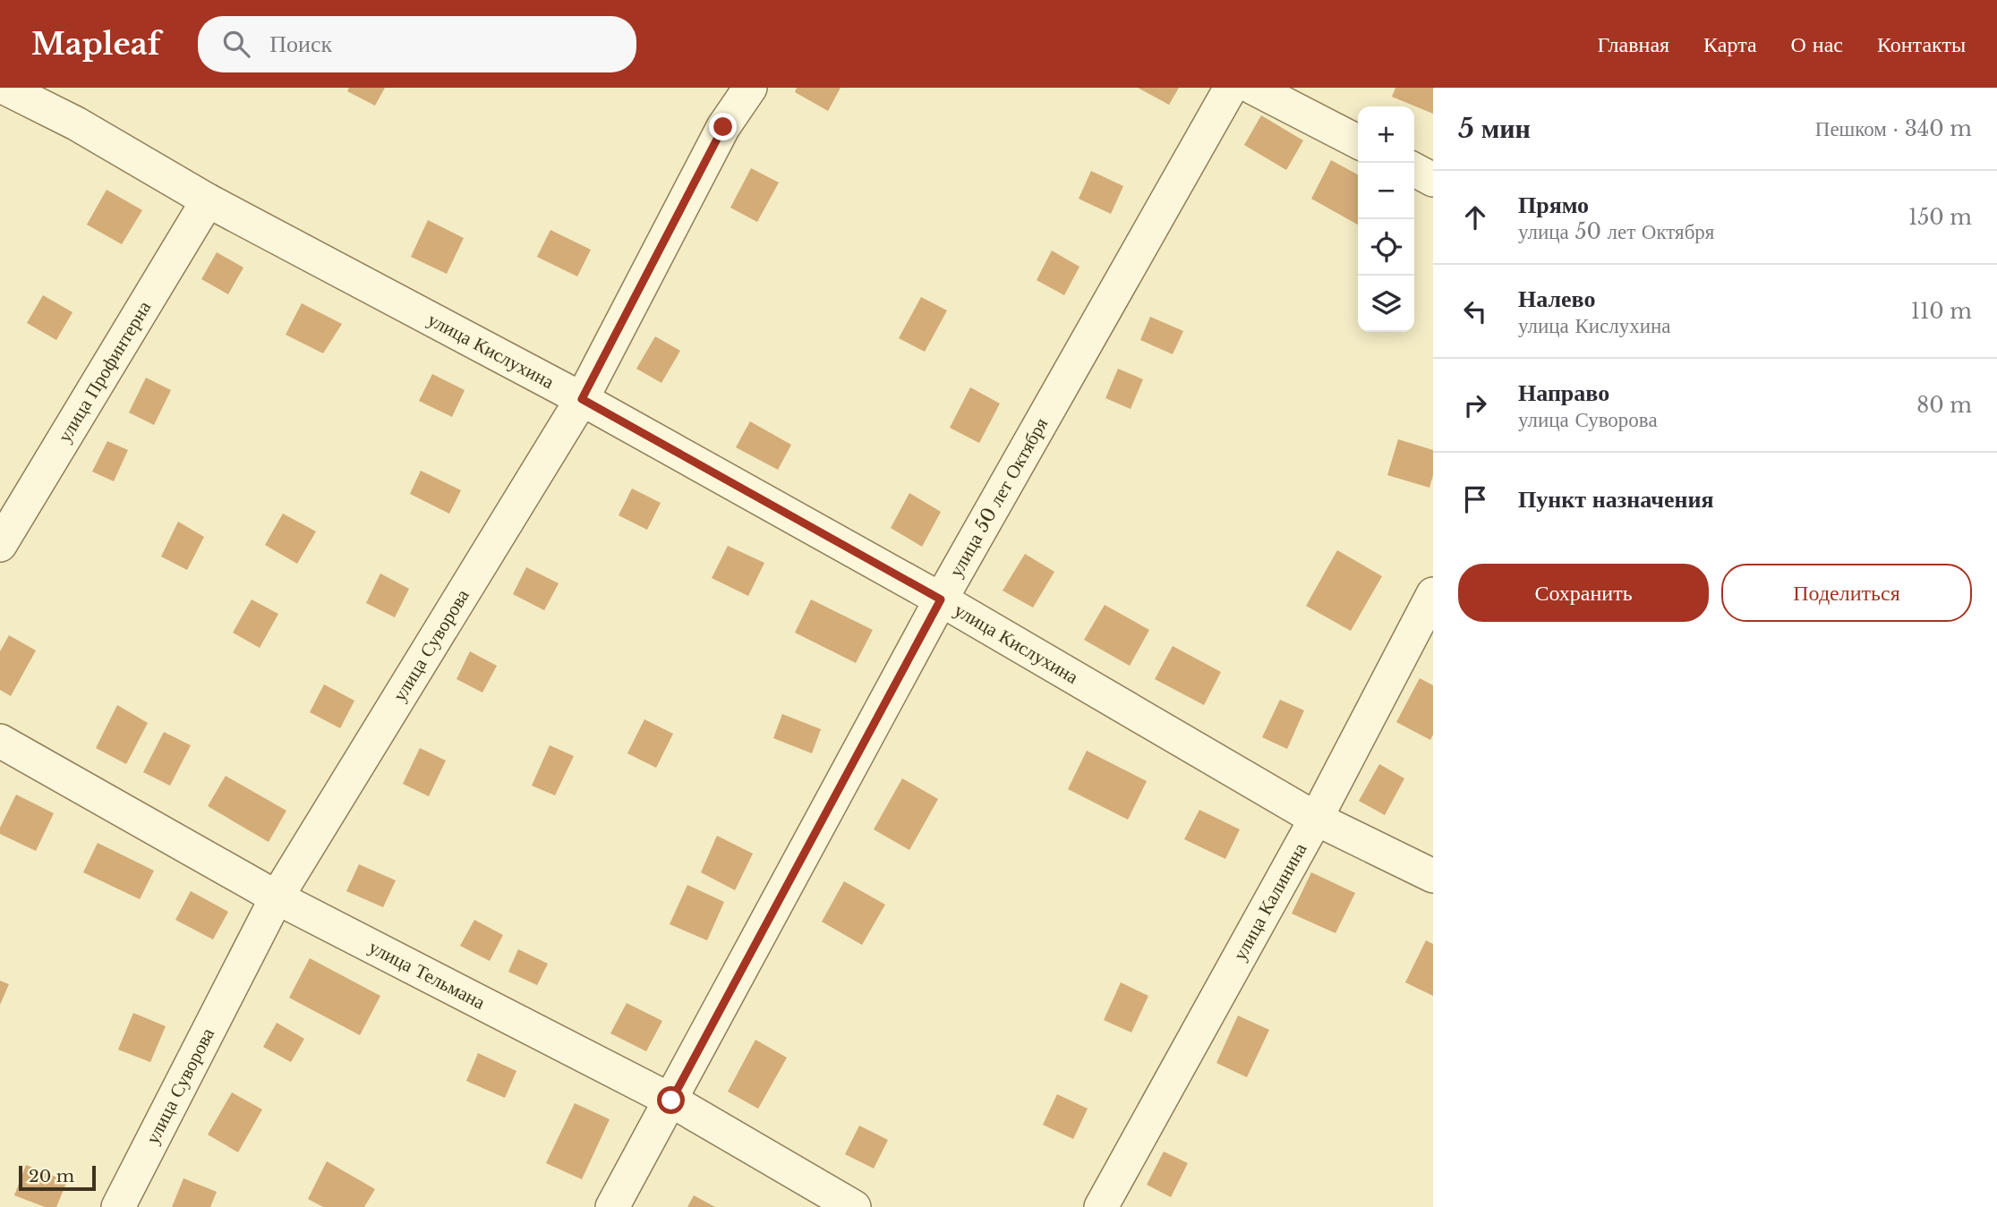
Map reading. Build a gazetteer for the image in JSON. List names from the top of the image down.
{
  "streets": {
    "street": [
      "улица Кислухина",
      "улица Профинтерна",
      "улица 50 лет Октября",
      "улица Суворова",
      "улица Калинина",
      "улица Тельмана"
    ]
  },
  "crossings": [
    ["улица Кислухина", "улица Профинтерна"],
    ["улица Кислухина", "улица 50 лет Октября"],
    ["улица Кислухина", "улица Суворова"],
    ["улица Кислухина", "улица Калинина"],
    ["улица 50 лет Октября", "улица Тельмана"],
    ["улица Суворова", "улица Тельмана"]
  ],
  "scale_bar": "20 m",
  "page": {
    "header": "Mapleaf",
    "search": "Поиск",
    "nav": [
      "Главная",
      "Карта",
      "О нас",
      "Контакты"
    ],
    "heading": ["5 мин", "Пешком · 340 m"],
    "map_buttons": ["+", "−"],
    "list": [
      ["Прямо", "улица 50 лет Октября", "150 m"],
      ["Налево", "улица Кислухина", "110 m"],
      ["Направо", "улица Суворова", "80 m"],
      "Пункт назначения"
    ],
    "buttons": ["Сохранить", "Поделиться"],
    "scale": "20 m"
  }
}
